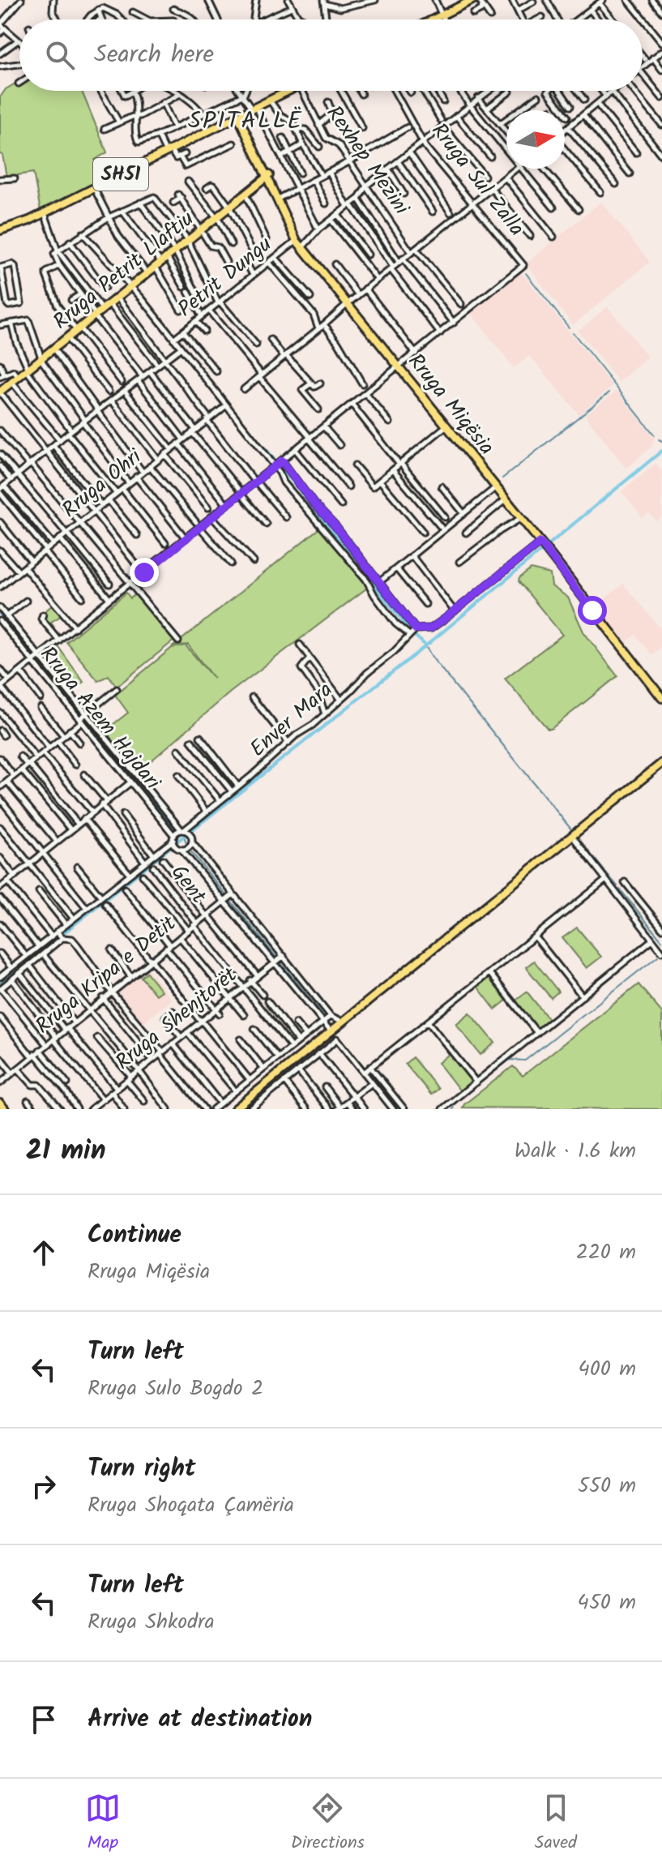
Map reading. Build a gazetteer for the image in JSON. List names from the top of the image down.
{
  "streets": {
    "main road": ["SH51", "Rruga Petrit Llaftiu", "Rruga Miqësia"],
    "street": [
      "Rexhep Mezini",
      "Rruga Sul Zalla",
      "Petrit Dungu",
      "Rruga Ohri",
      "Rruga Azem Hajdari",
      "Enver Mara",
      "Gent",
      "Rruga Kripa e Detit",
      "Rruga Shenjtorët"
    ]
  },
  "crossings": [
    ["SH51", "Rruga Miqësia"],
    ["Rruga Petrit Llaftiu", "Rruga Miqësia"],
    ["Petrit Dungu", "Rruga Miqësia"],
    ["Rruga Azem Hajdari", "Enver Mara"],
    ["Rruga Azem Hajdari", "Rruga Kripa e Detit"],
    ["Rruga Azem Hajdari", "Rruga Shenjtorët"],
    ["Gent", "Rruga Kripa e Detit"],
    ["Gent", "Rruga Shenjtorët"]
  ],
  "districts": ["SPITALLË"],
  "north": "right",
  "page": {
    "search": "Search here",
    "heading": ["21 min", "Walk · 1.6 km"],
    "list": [
      ["Continue", "Rruga Miqësia", "220 m"],
      ["Turn left", "Rruga Sulo Bogdo 2", "400 m"],
      ["Turn right", "Rruga Shoqata Çamëria", "550 m"],
      ["Turn left", "Rruga Shkodra", "450 m"],
      "Arrive at destination"
    ],
    "nav": ["Map", "Directions", "Saved"]
  }
}
